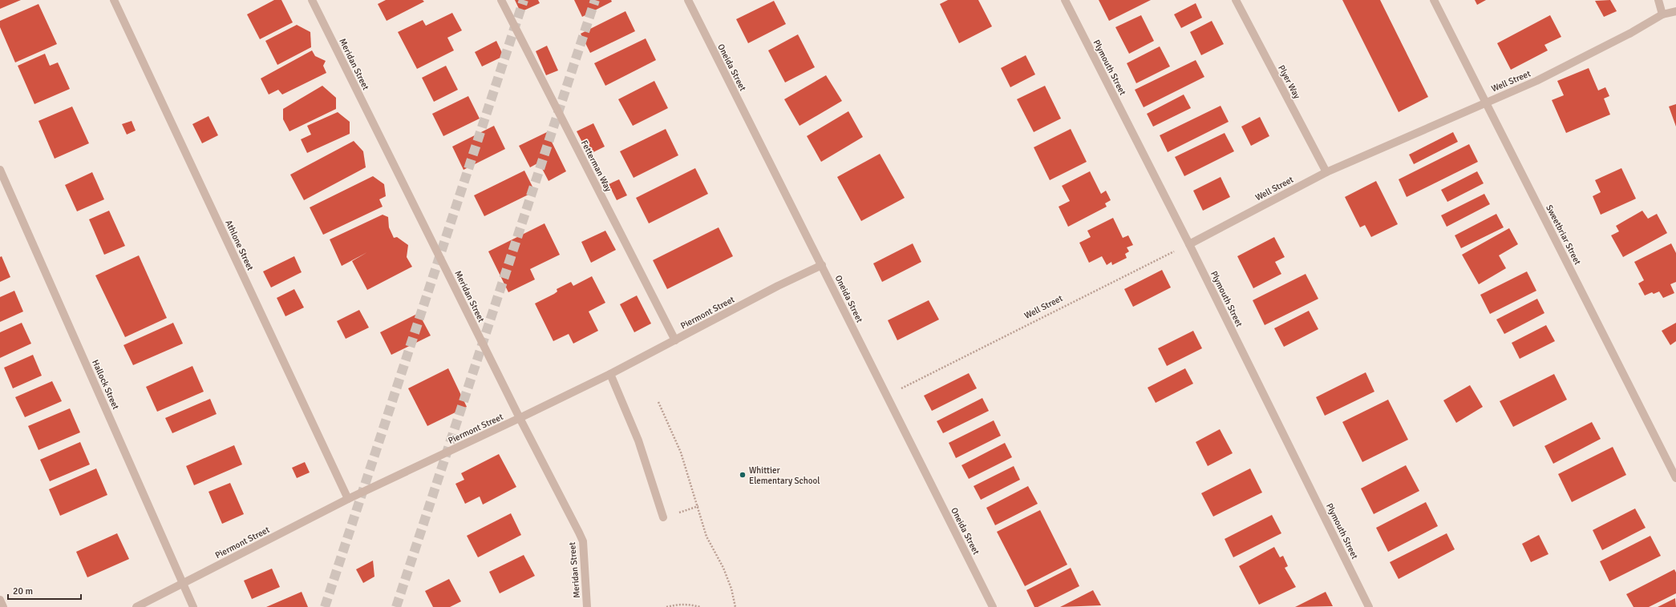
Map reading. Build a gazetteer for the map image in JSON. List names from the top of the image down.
{
  "streets": {
    "street": [
      "Meridan Street",
      "Oneida Street",
      "Plymouth Street",
      "Well Street",
      "Plyer Way",
      "Fetterman Way",
      "Sweetbriar Street",
      "Athlone Street",
      "Piermont Street",
      "Hallock Street"
    ]
  },
  "crossings": [
    ["Meridan Street", "Piermont Street"],
    ["Oneida Street", "Well Street"],
    ["Oneida Street", "Piermont Street"],
    ["Plymouth Street", "Well Street"],
    ["Well Street", "Plyer Way"],
    ["Well Street", "Sweetbriar Street"],
    ["Fetterman Way", "Piermont Street"],
    ["Athlone Street", "Piermont Street"],
    ["Piermont Street", "Hallock Street"]
  ],
  "places": ["Whittier Elementary School"],
  "scale_bar": "20 m"
}
